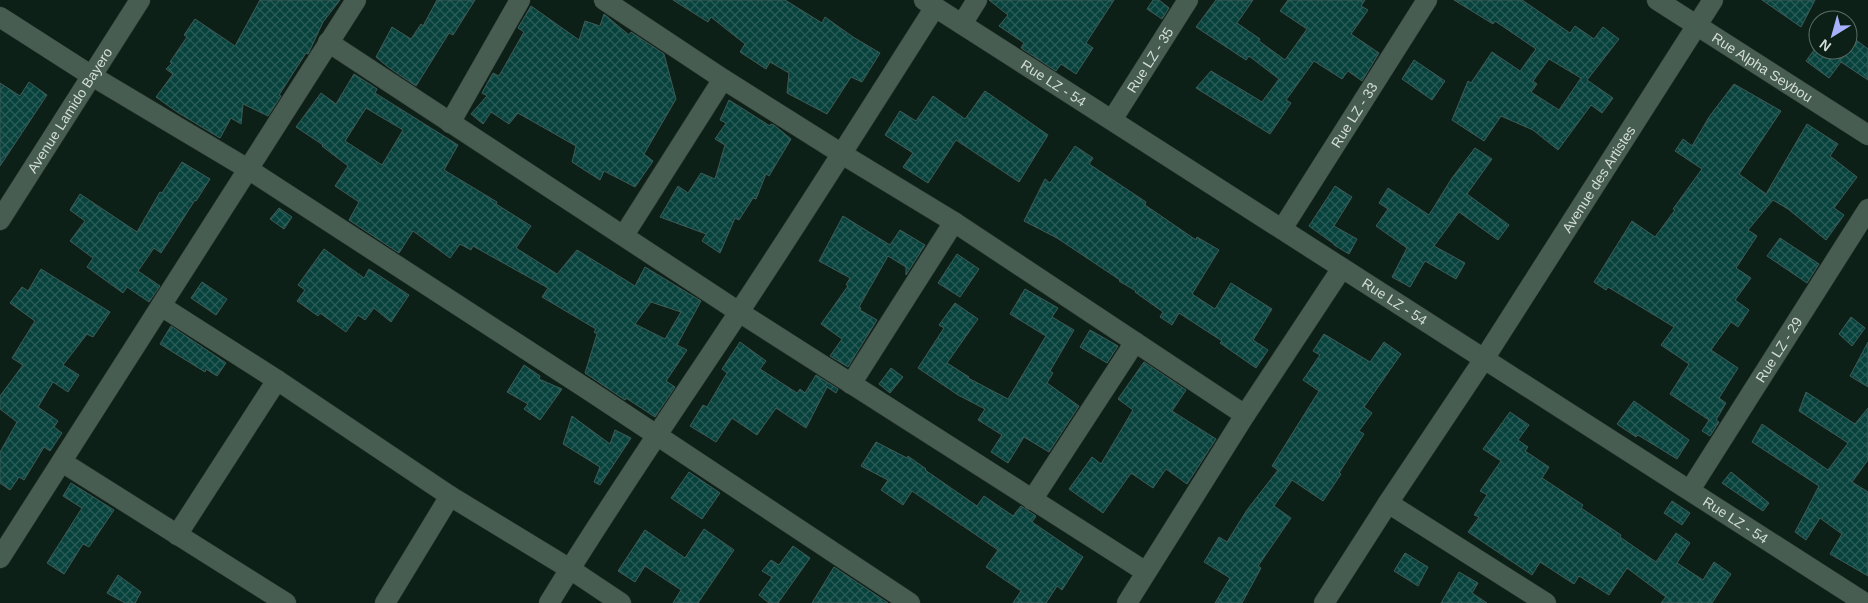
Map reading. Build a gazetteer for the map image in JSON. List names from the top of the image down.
{
  "streets": {
    "street": [
      "Rue LZ - 35",
      "Rue Alpha Seybou",
      "Rue LZ - 54",
      "Avenue Lamido Bayero",
      "Rue LZ - 33",
      "Avenue des Artistes",
      "Rue LZ - 29"
    ]
  },
  "crossings": [
    ["Rue LZ - 35", "Rue LZ - 54"],
    ["Rue Alpha Seybou", "Avenue des Artistes"],
    ["Rue LZ - 54", "Rue LZ - 33"],
    ["Rue LZ - 54", "Avenue des Artistes"],
    ["Rue LZ - 54", "Rue LZ - 29"]
  ],
  "north": "bottom left"
}
